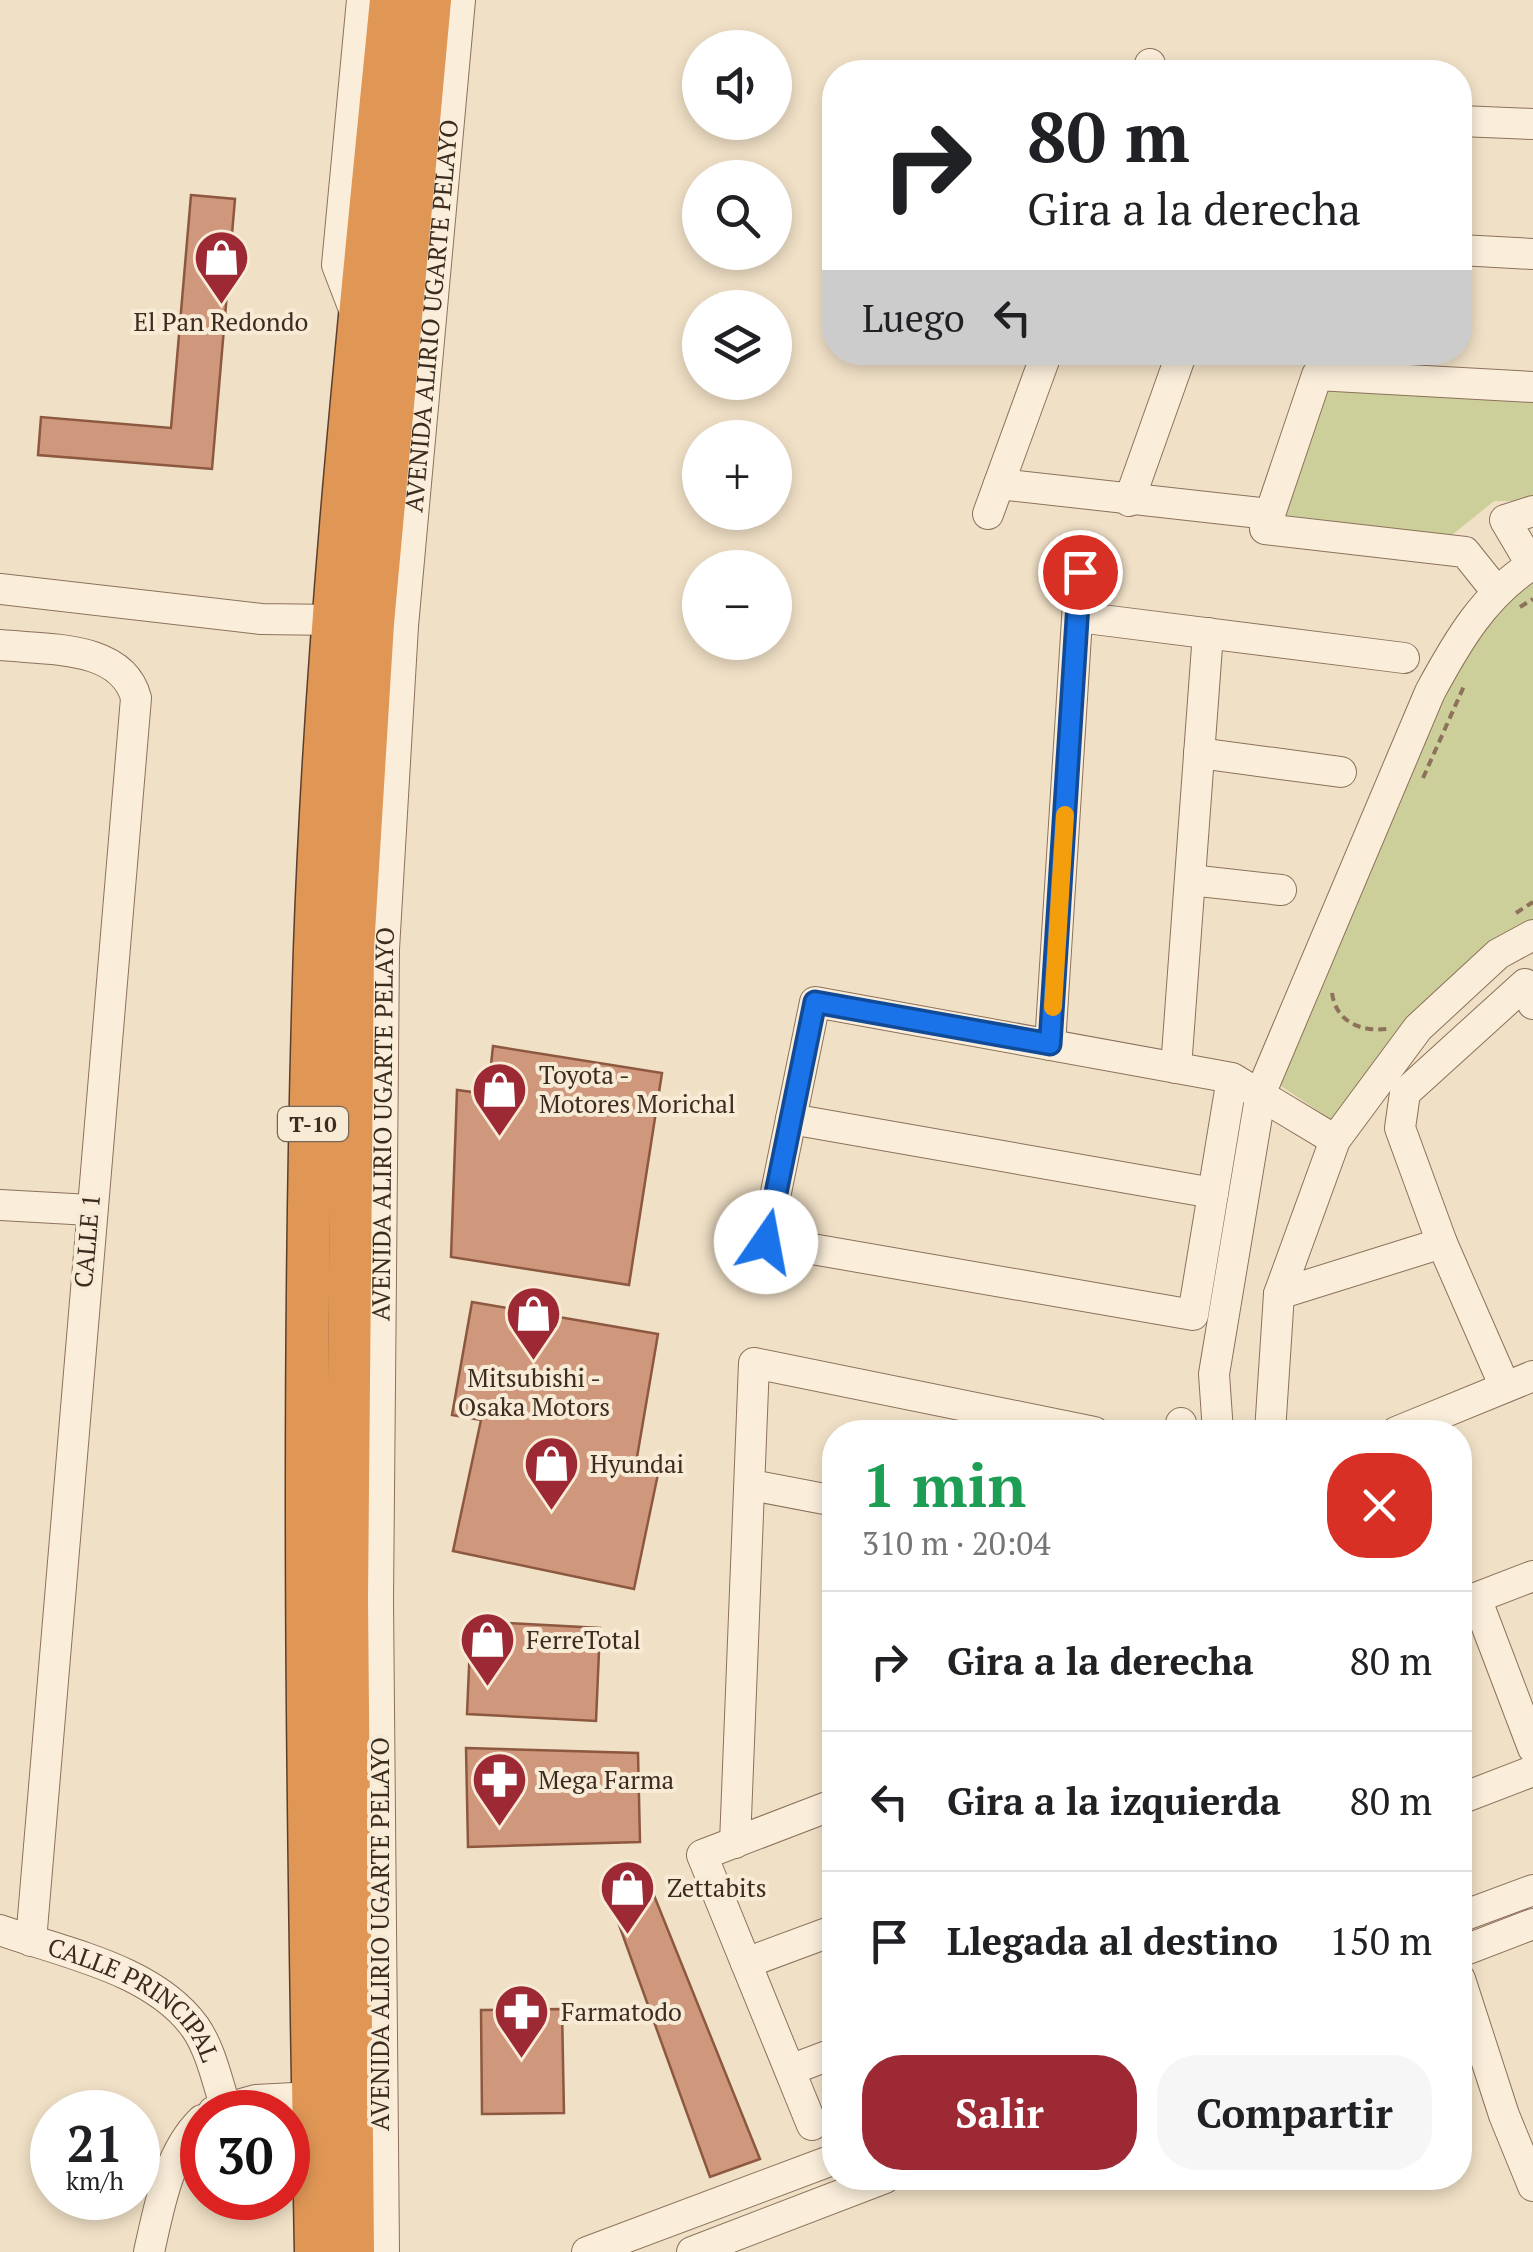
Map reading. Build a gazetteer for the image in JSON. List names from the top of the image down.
{
  "streets": {
    "highway": ["AVENIDA ALIRIO UGARTE PELAYO", "T-10"],
    "street": ["CALLE 1", "CALLE PRINCIPAL"]
  },
  "crossings": [
    ["CALLE 1", "CALLE PRINCIPAL"]
  ],
  "places": {
    "shop": [
      "El Pan Redondo",
      "Toyota - Motores Morichal",
      "Mitsubishi - Osaka Motors",
      "Hyundai",
      "FerreTotal",
      "Zettabits"
    ],
    "pharmacy": ["Mega Farma", "Farmatodo"]
  },
  "page": {
    "map_buttons": ["+", "−"],
    "turn": ["80 m", "Gira a la derecha"],
    "then": "Luego",
    "heading": ["1 min", "310 m · 20:04"],
    "list": [
      {
        "name": "Gira a la derecha",
        "value": "80 m"
      },
      {
        "name": "Gira a la izquierda",
        "value": "80 m"
      },
      {
        "name": "Llegada al destino",
        "value": "150 m"
      }
    ],
    "buttons": ["Salir", "Compartir"],
    "speed": "21 km/h",
    "limit": "30"
  }
}
